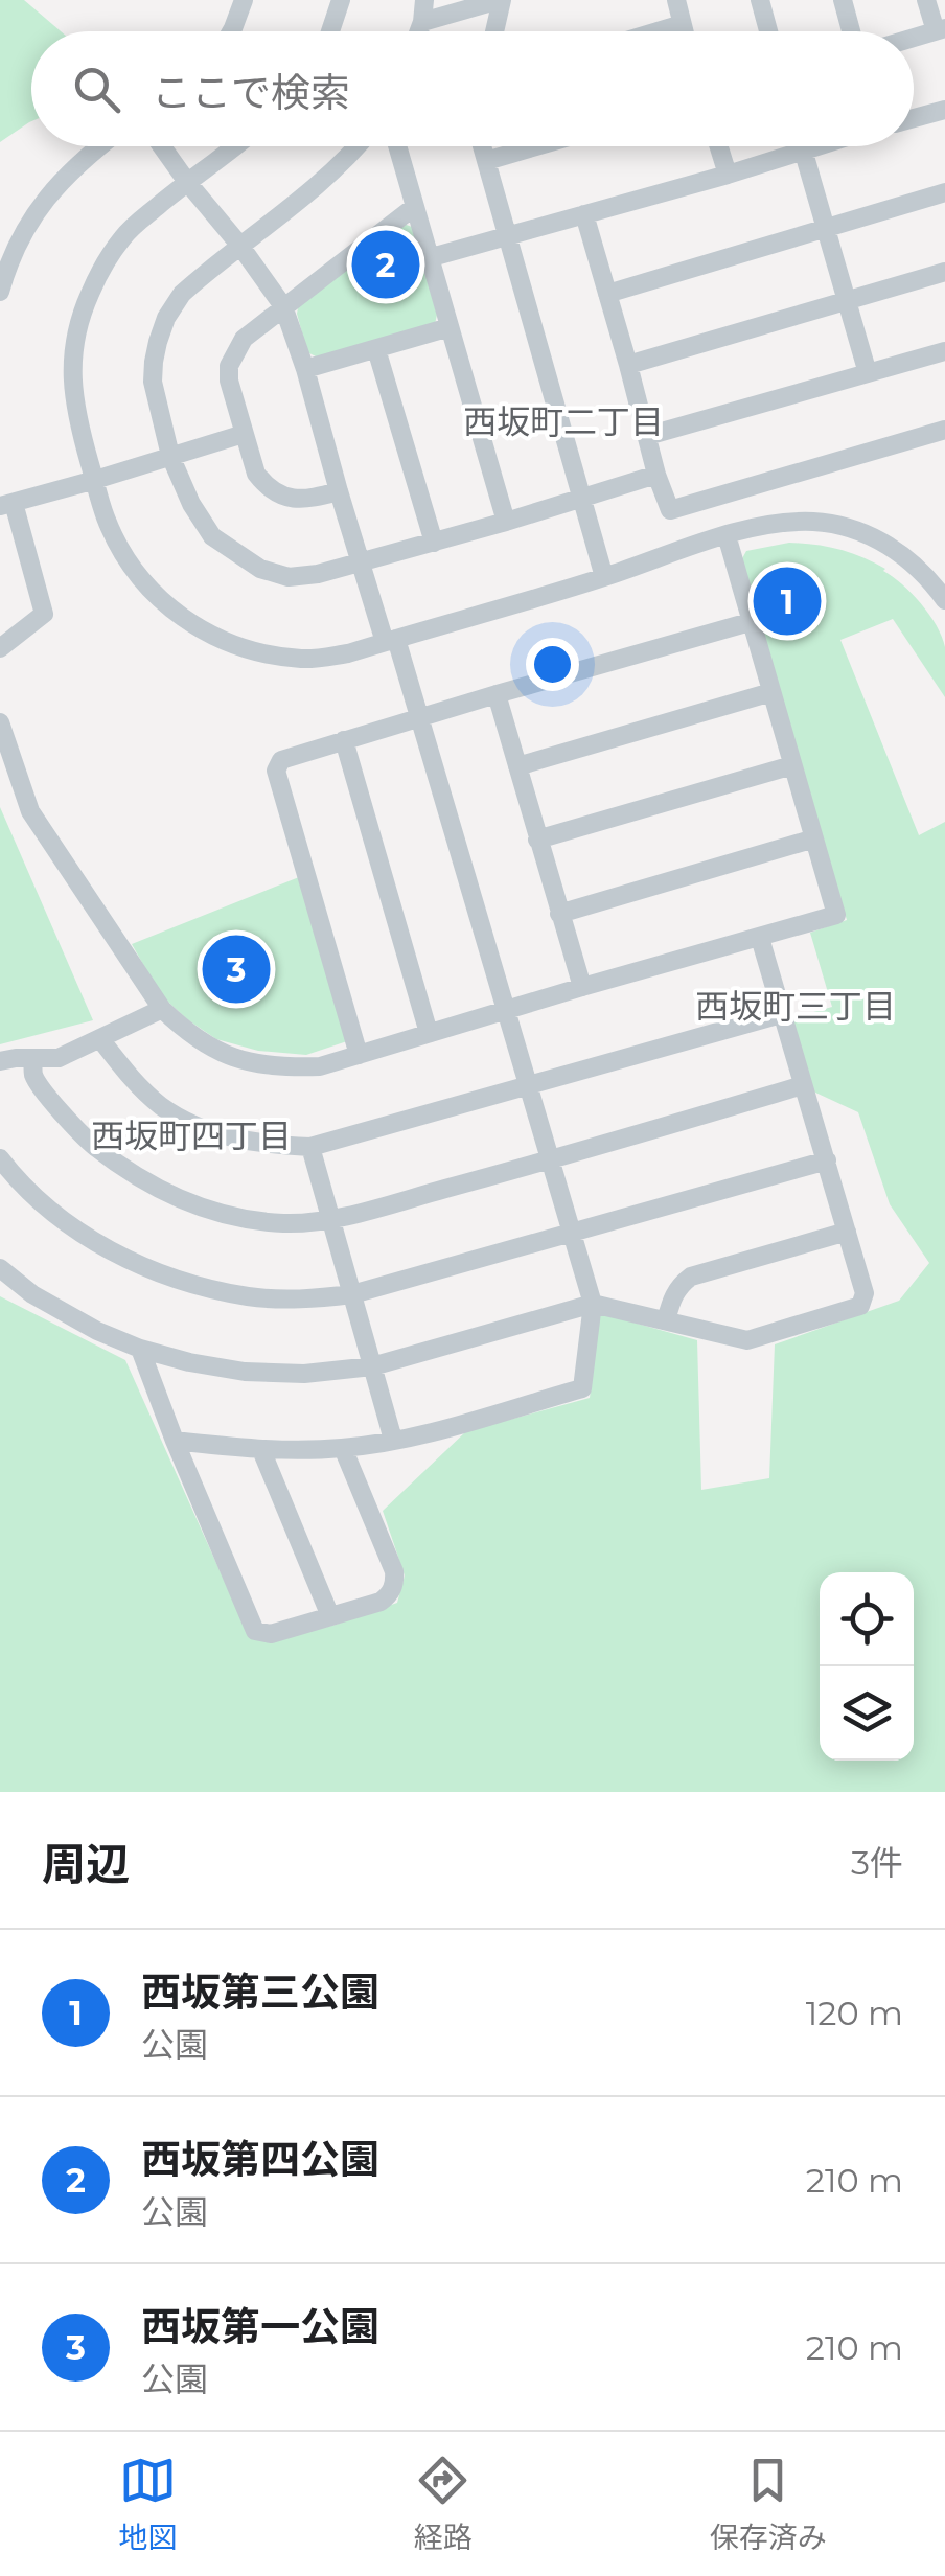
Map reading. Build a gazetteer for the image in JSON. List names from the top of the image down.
{
  "districts": ["西坂町二丁目", "西坂町三丁目", "西坂町四丁目"],
  "page": {
    "search": "ここで検索",
    "pins": ["2", "1", "3"],
    "heading": ["周辺", "3件"],
    "list": [
      {
        "mark": "1",
        "name": "西坂第三公園",
        "note": "公園",
        "value": "120 m"
      },
      {
        "mark": "2",
        "name": "西坂第四公園",
        "note": "公園",
        "value": "210 m"
      },
      {
        "mark": "3",
        "name": "西坂第一公園",
        "note": "公園",
        "value": "210 m"
      }
    ],
    "nav": ["地図", "経路", "保存済み"]
  }
}
